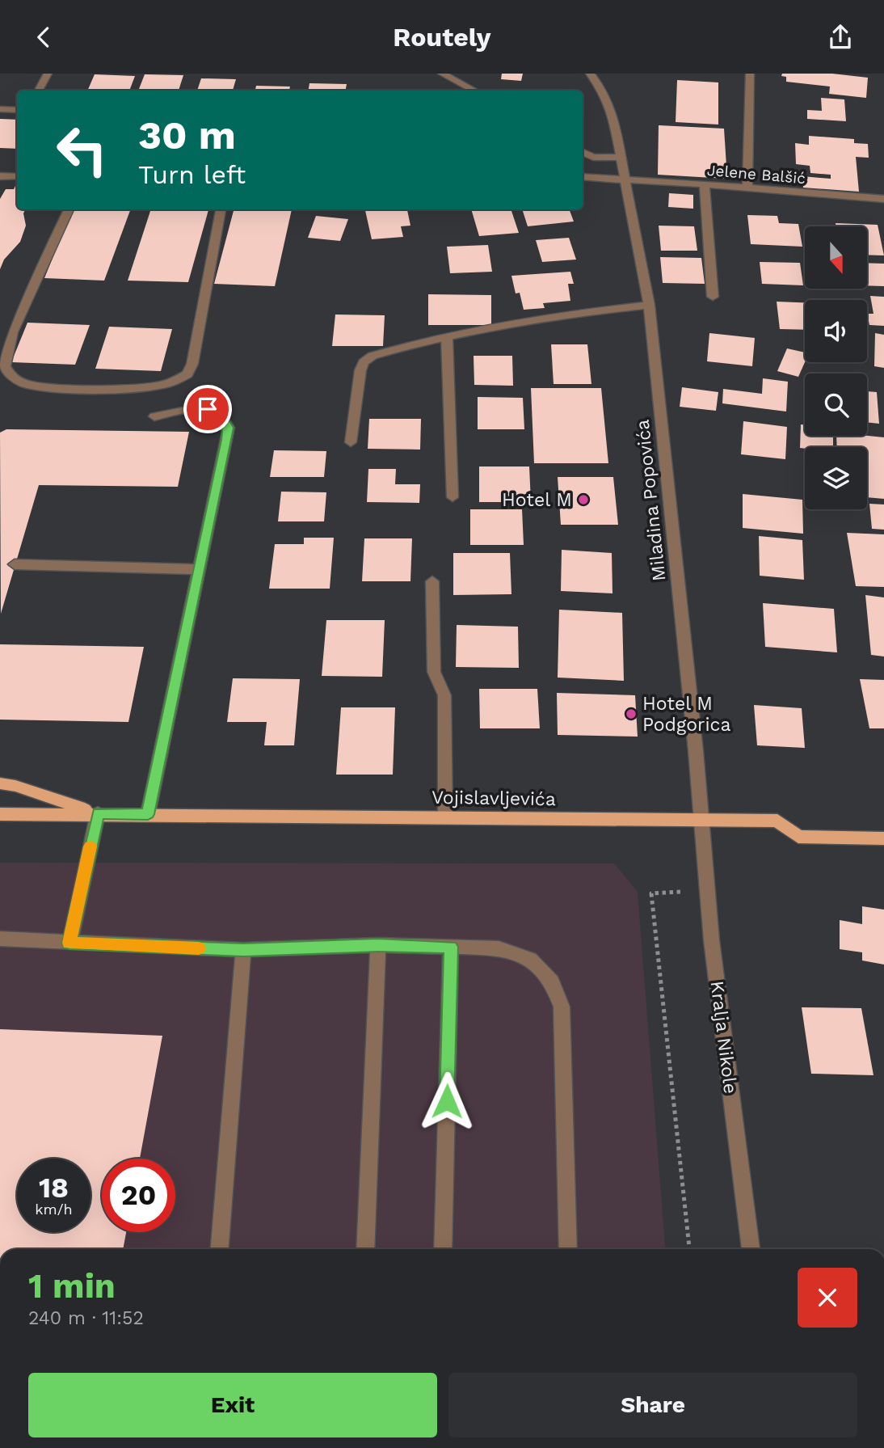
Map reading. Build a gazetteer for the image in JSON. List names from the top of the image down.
{
  "streets": {
    "main road": ["Vojislavljevića"],
    "street": ["Jelene Balšić", "Miladina Popovića", "Kralja Nikole"]
  },
  "crossings": [
    ["Jelene Balšić", "Miladina Popovića"],
    ["Miladina Popovića", "Vojislavljevića"],
    ["Miladina Popovića", "Kralja Nikole"],
    ["Vojislavljevića", "Kralja Nikole"]
  ],
  "places": ["Hotel M", "Hotel M Podgorica"],
  "north": "bottom",
  "page": {
    "header": "Routely",
    "turn": ["30 m", "Turn left"],
    "speed": "18 km/h",
    "limit": "20",
    "heading": ["1 min", "240 m · 11:52"],
    "buttons": ["Exit", "Share"]
  }
}
